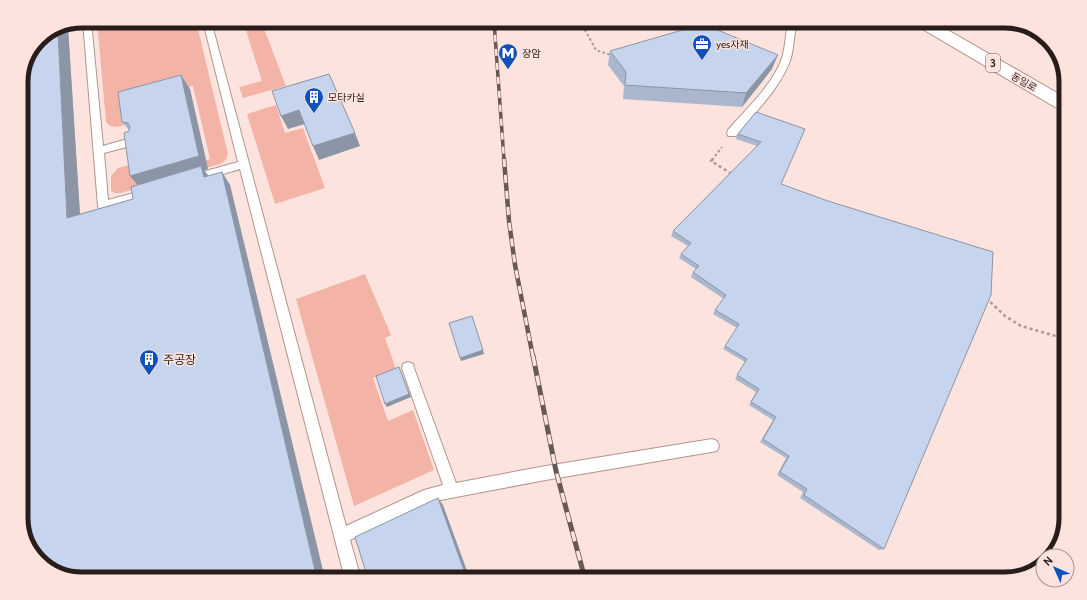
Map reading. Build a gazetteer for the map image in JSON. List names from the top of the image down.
{
  "streets": {
    "main road": ["3", "동일로"]
  },
  "places": {
    "office": ["yes자재"],
    "metro station": ["장암"],
    "building": ["모타카실", "주공장"]
  },
  "north": "top left"
}
